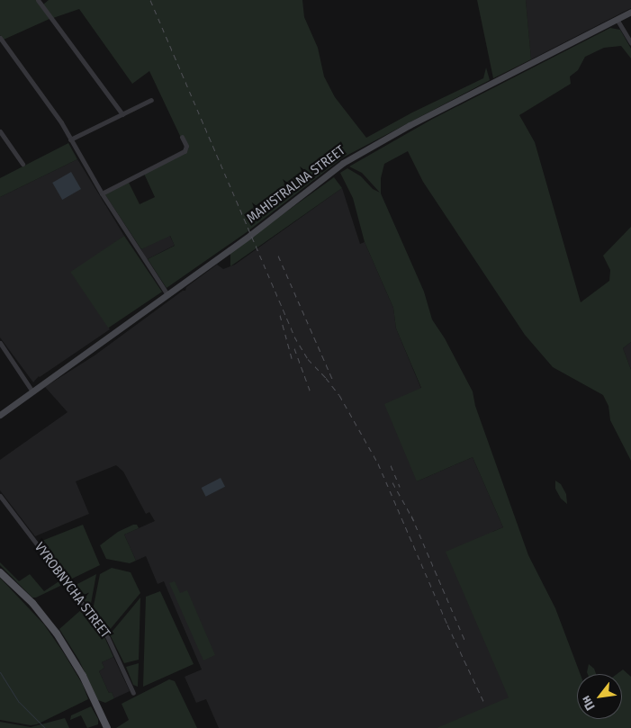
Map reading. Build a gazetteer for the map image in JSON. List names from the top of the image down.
{
  "streets": {
    "street": ["MAHISTRALNA STREET", "VYROBNYCHA STREET"]
  },
  "north": "bottom left"
}
